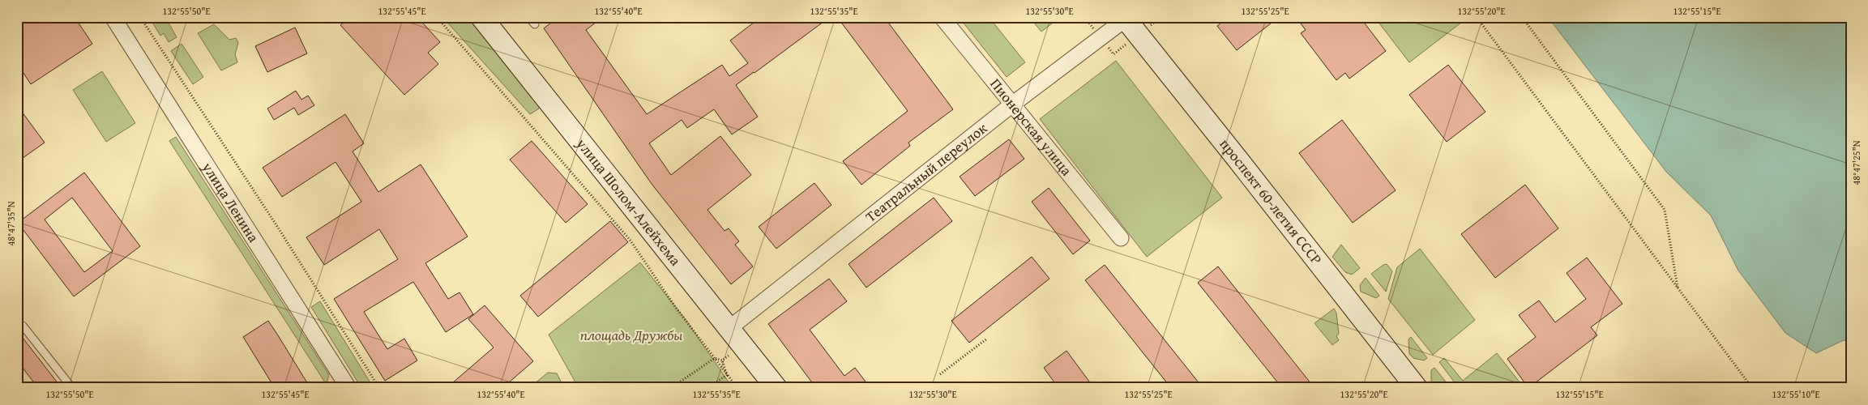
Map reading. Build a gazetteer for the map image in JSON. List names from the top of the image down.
{
  "streets": {
    "main road": ["проспект 60-летия СССР", "улица Шолом-Алейхема"],
    "street": ["Пионерская улица", "Театральный переулок", "улица Ленина"]
  },
  "crossings": [
    ["Пионерская улица", "Театральный переулок"],
    ["Театральный переулок", "проспект 60-летия СССР"],
    ["Театральный переулок", "улица Шолом-Алейхема"]
  ],
  "parks": ["площадь Дружбы"],
  "coordinates": [
    "132°55'50\"E",
    "132°55'45\"E",
    "132°55'40\"E",
    "132°55'35\"E",
    "132°55'30\"E",
    "132°55'25\"E",
    "132°55'20\"E",
    "132°55'15\"E",
    "48°47'25\"N",
    "48°47'35\"N",
    "132°55'10\"E"
  ]
}
